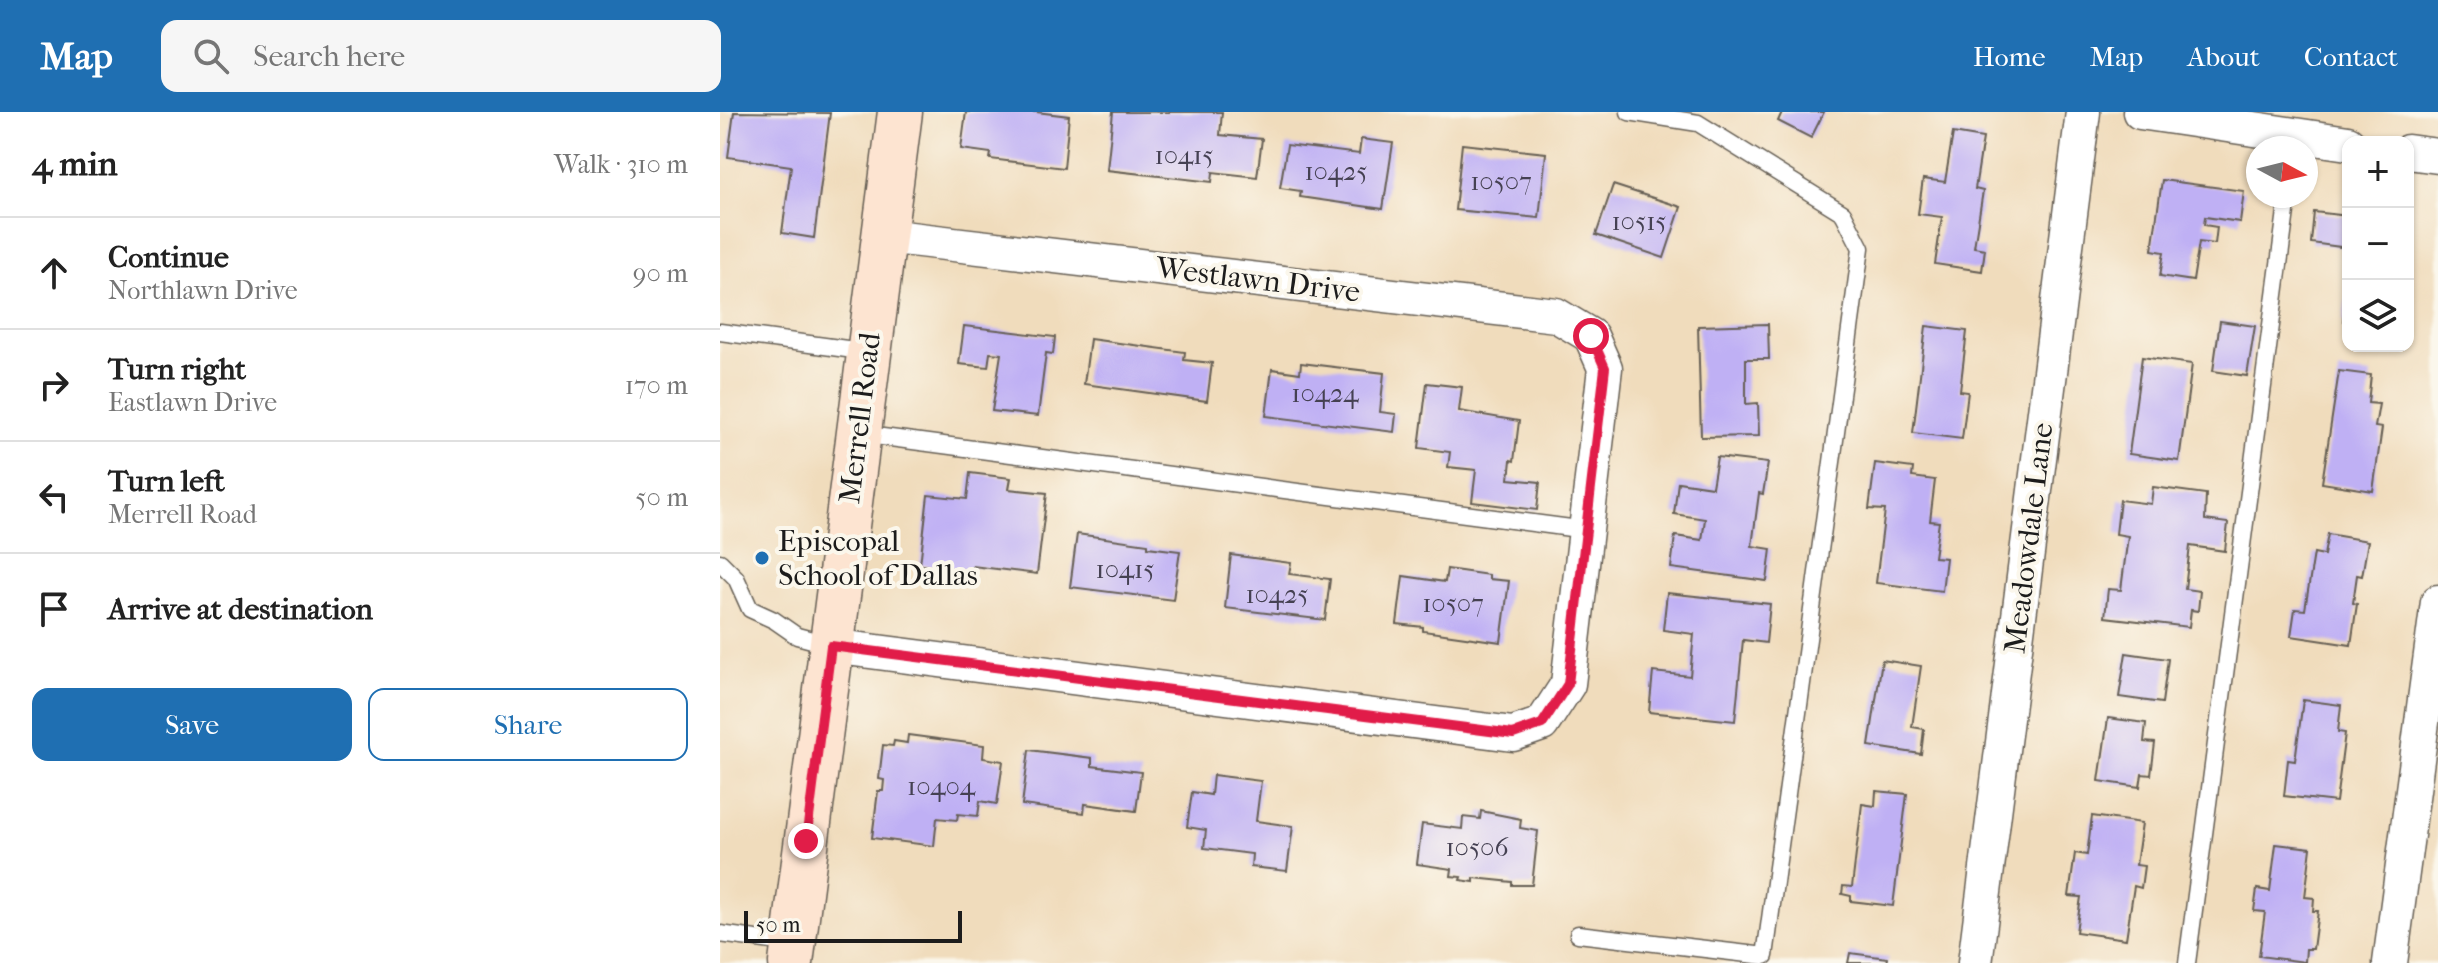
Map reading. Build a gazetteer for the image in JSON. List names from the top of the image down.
{
  "streets": {
    "street": ["Westlawn Drive", "Merrell Road", "Meadowdale Lane"]
  },
  "crossings": [
    ["Westlawn Drive", "Merrell Road"]
  ],
  "places": ["Episcopal School of Dallas"],
  "house_numbers": [
    "10415",
    "10425",
    "10507",
    "10515",
    "10424",
    "10415",
    "10425",
    "10507",
    "10404",
    "10506"
  ],
  "scale_bar": "50 m",
  "north": "right",
  "page": {
    "header": "Map",
    "search": "Search here",
    "nav": [
      "Home",
      "Map",
      "About",
      "Contact"
    ],
    "heading": ["4 min", "Walk · 310 m"],
    "map_buttons": ["+", "−"],
    "list": [
      ["Continue", "Northlawn Drive", "90 m"],
      ["Turn right", "Eastlawn Drive", "170 m"],
      ["Turn left", "Merrell Road", "50 m"],
      "Arrive at destination"
    ],
    "buttons": ["Save", "Share"],
    "scale": "50 m"
  }
}
